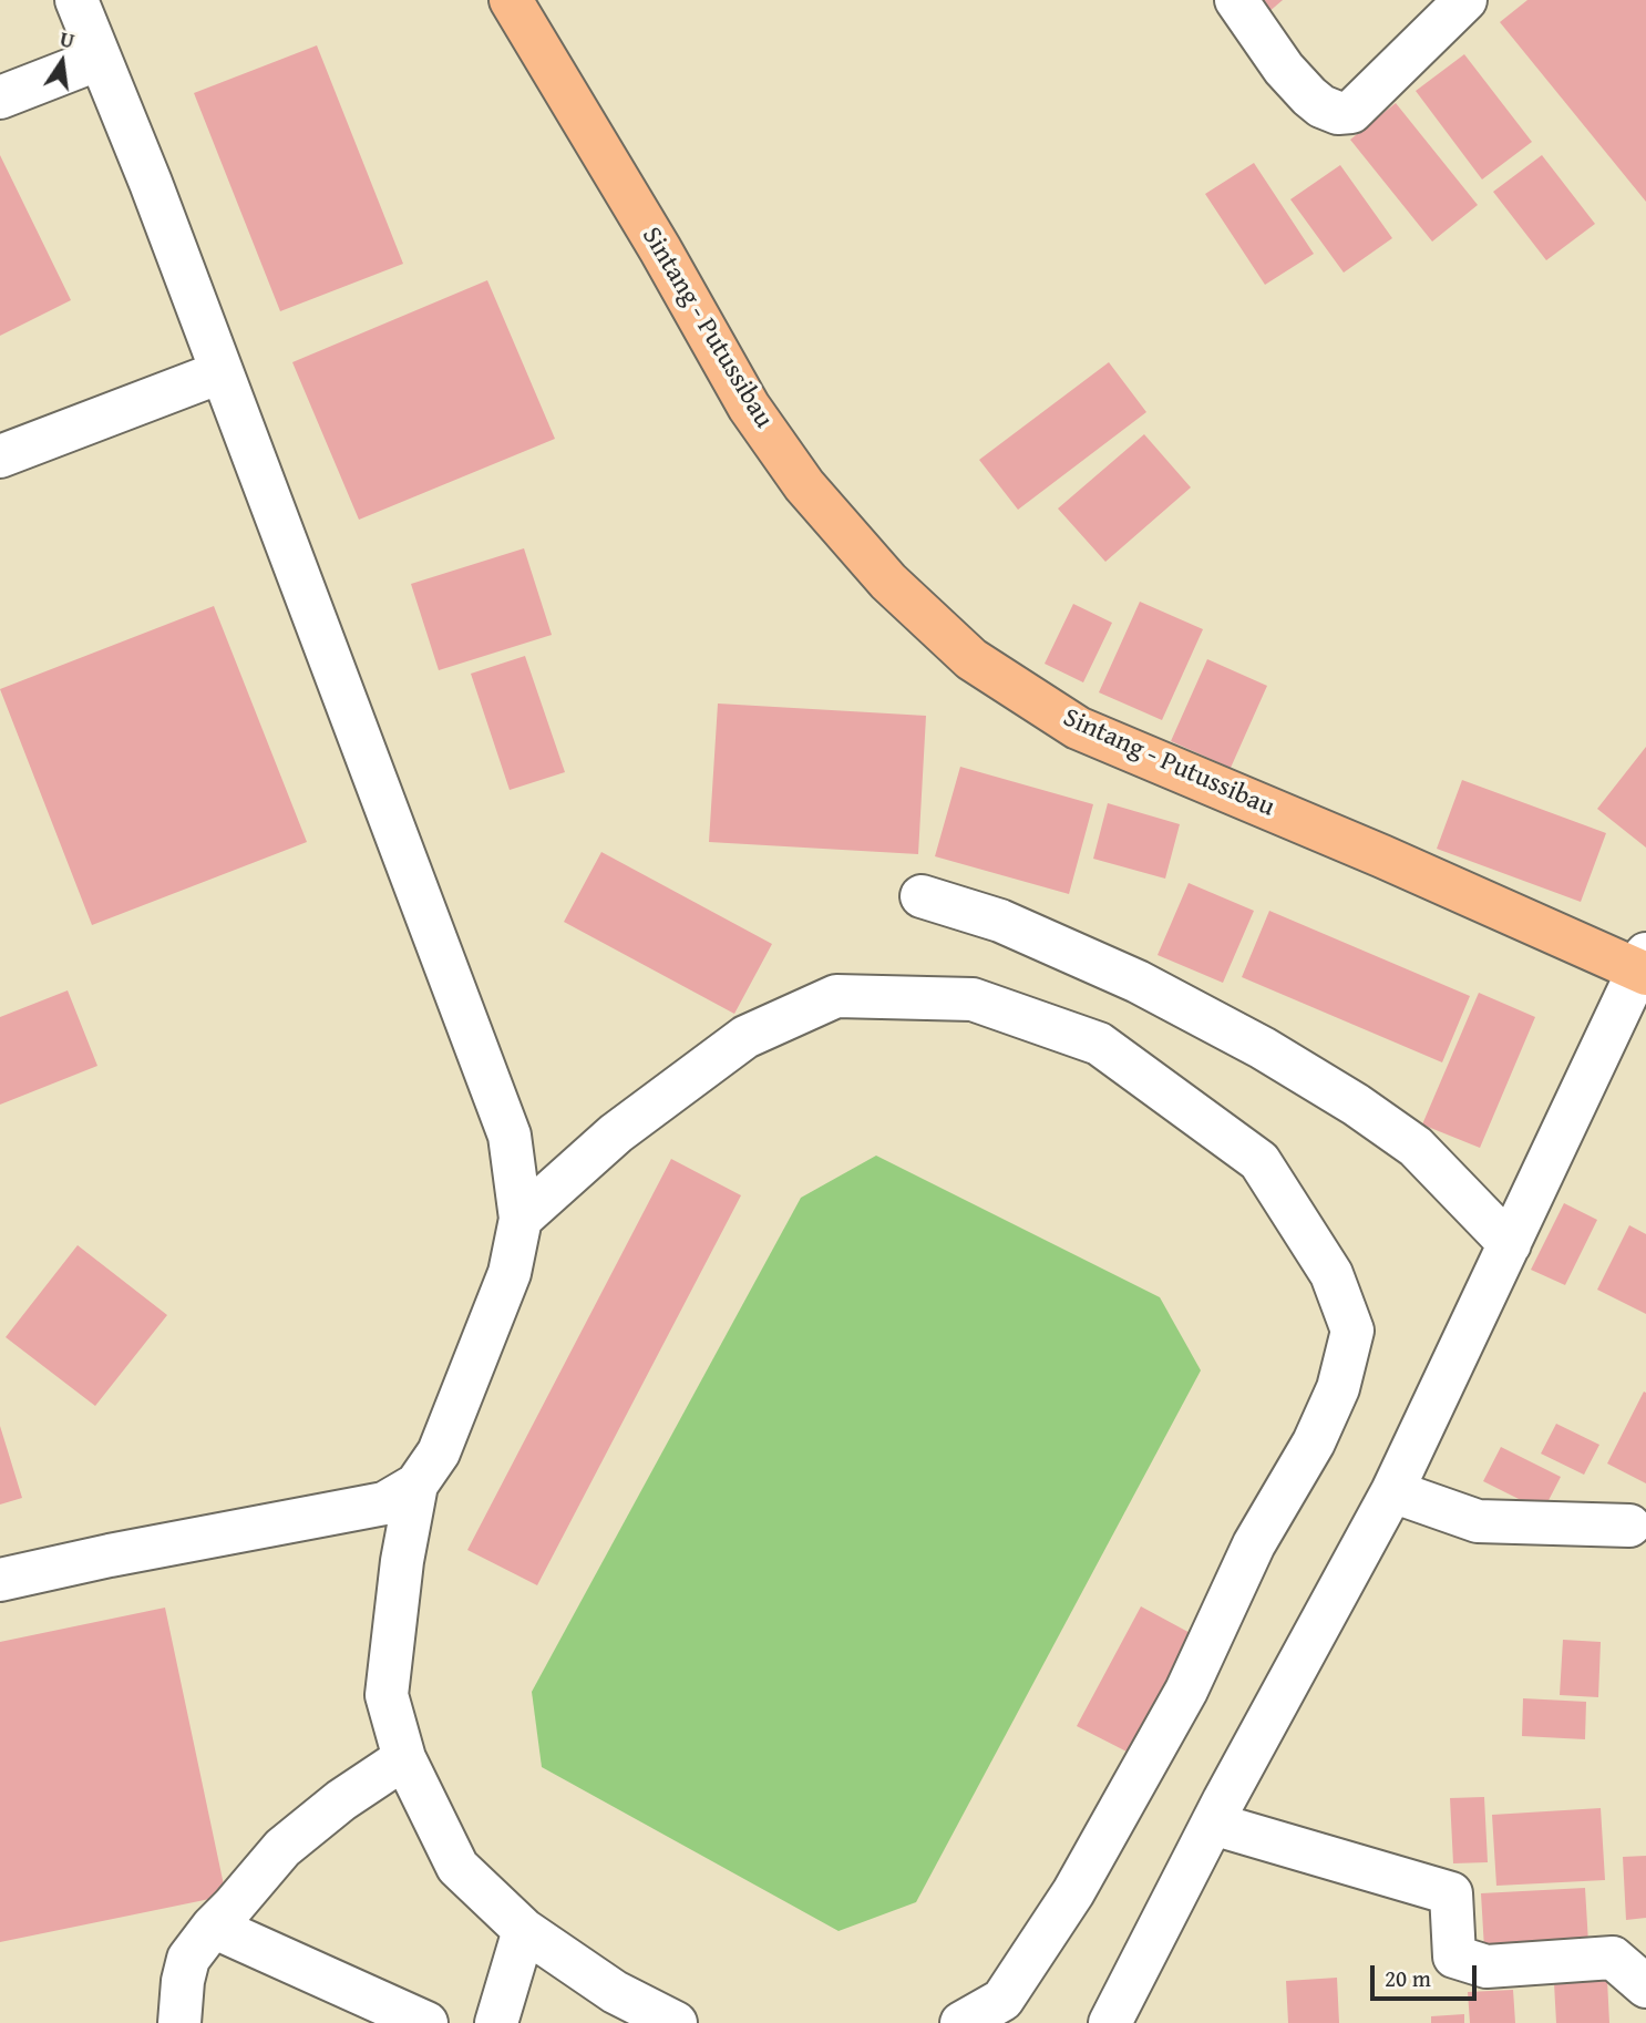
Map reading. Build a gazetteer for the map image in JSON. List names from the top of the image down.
{
  "streets": {
    "highway": ["Sintang - Putussibau"]
  },
  "scale_bar": "20 m",
  "north": "top"
}
